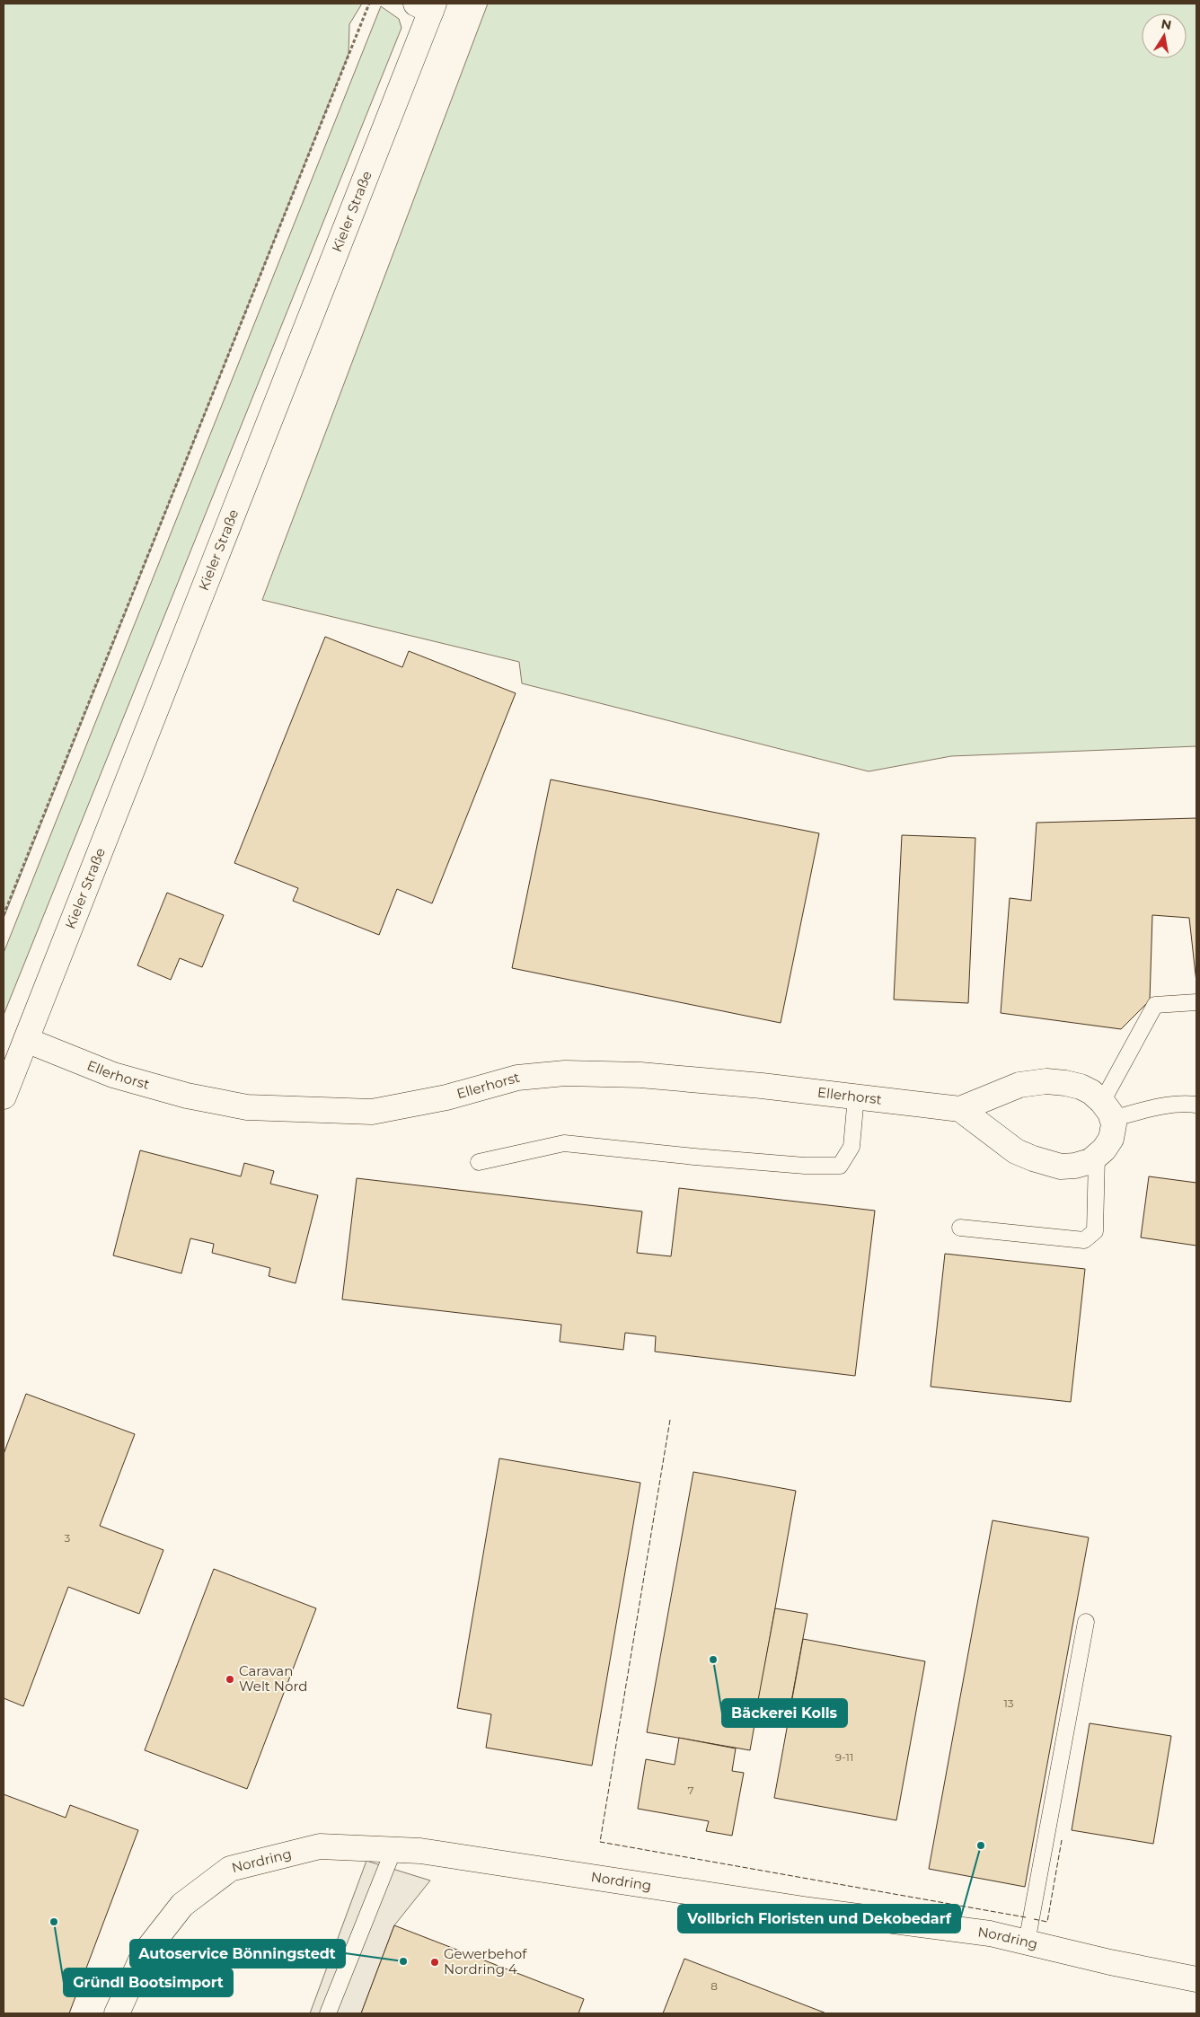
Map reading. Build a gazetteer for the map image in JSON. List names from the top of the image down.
{
  "streets": {
    "street": ["Kieler Straße", "Ellerhorst", "Nordring"]
  },
  "crossings": [
    ["Kieler Straße", "Ellerhorst"]
  ],
  "places": [
    "Bäckerei Kolls",
    "Caravan Welt Nord",
    "Vollbrich Floristen und Dekobedarf",
    "Gründl Bootsimport",
    "Autoservice Bönningstedt",
    "Gewerbehof Nordring 4"
  ],
  "house_numbers": [
    "3",
    "13",
    "9-11",
    "7",
    "8"
  ],
  "north": "top"
}
